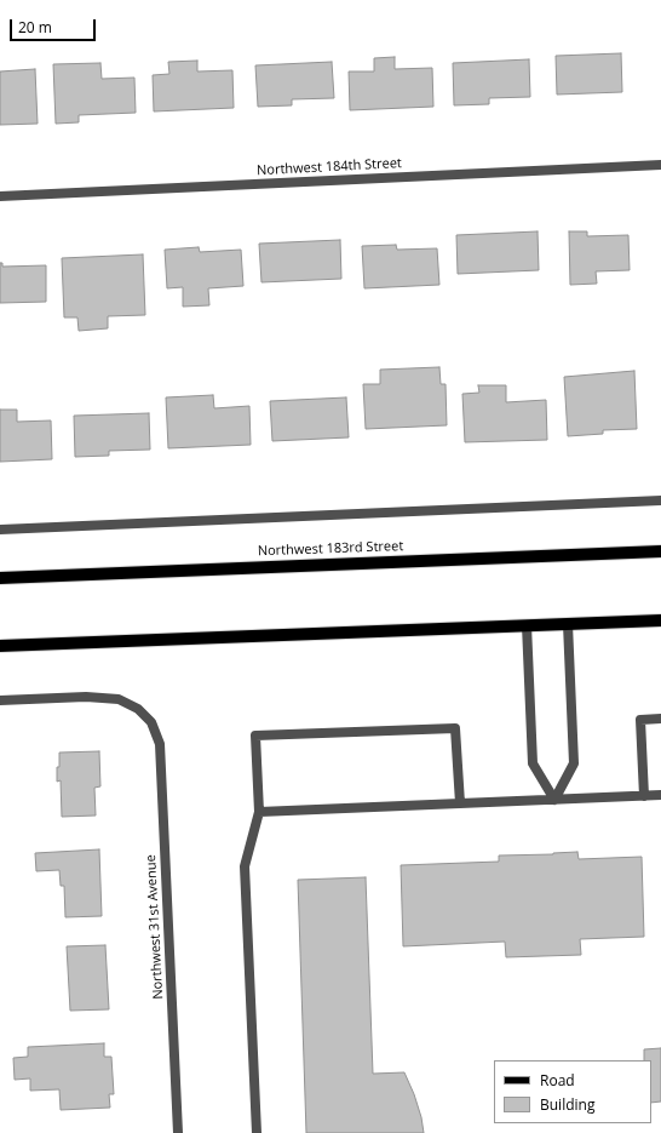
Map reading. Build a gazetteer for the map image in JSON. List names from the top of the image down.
{
  "streets": {
    "main road": ["Northwest 183rd Street"],
    "street": ["Northwest 184th Street", "Northwest 31st Avenue"]
  },
  "legend": ["Road", "Building"],
  "scale_bar": "20 m"
}
